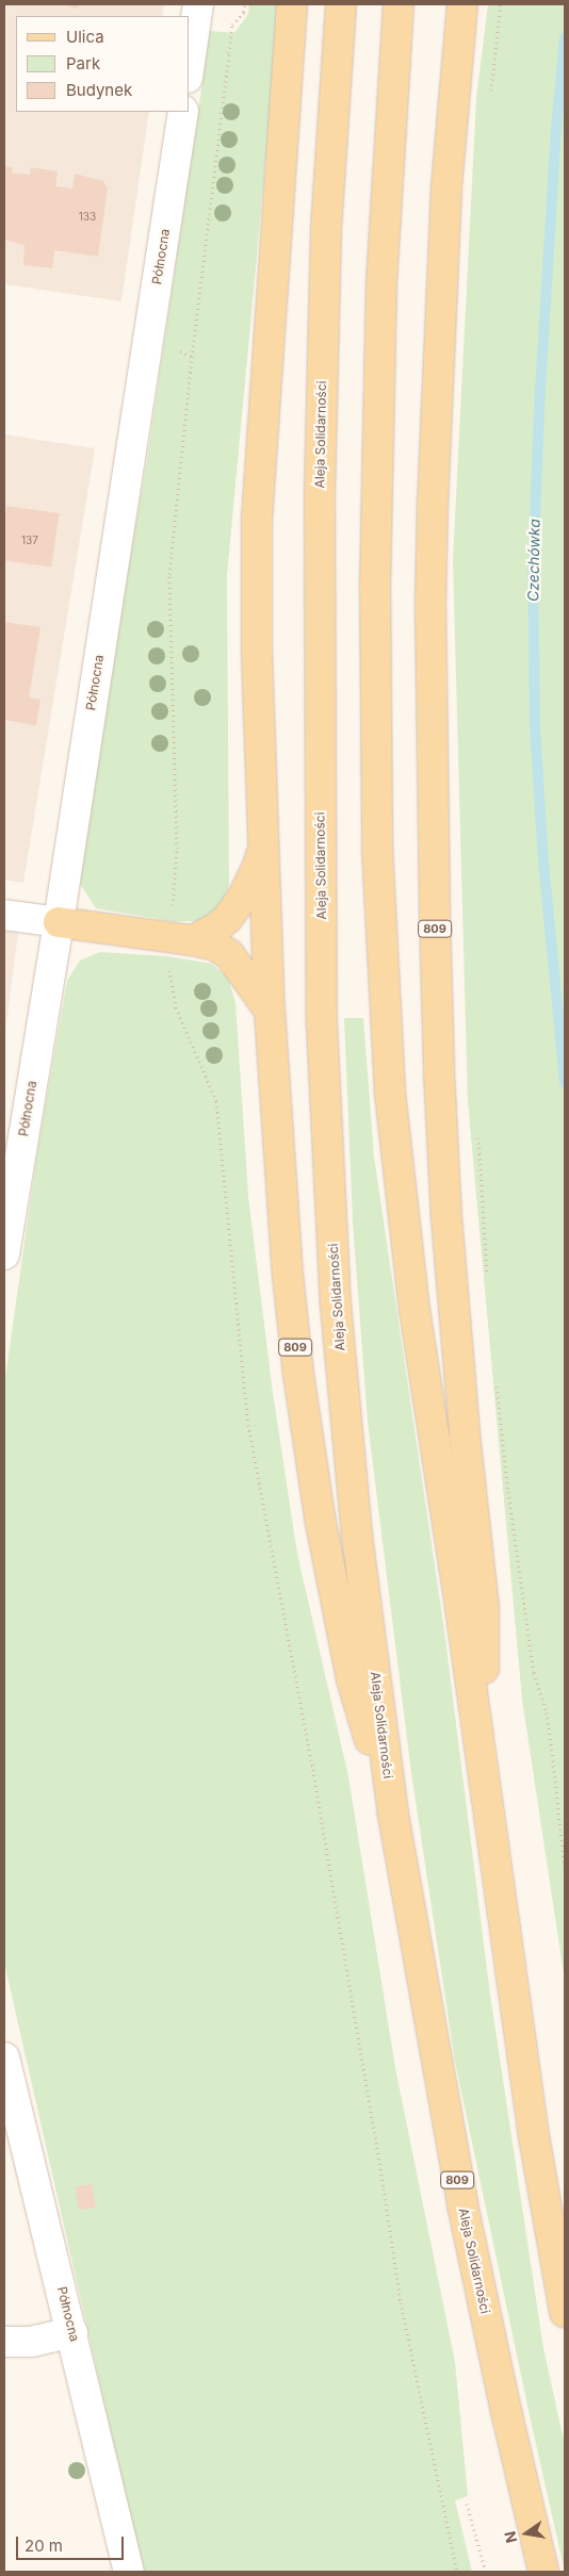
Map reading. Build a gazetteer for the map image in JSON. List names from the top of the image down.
{
  "streets": {
    "main road": ["Aleja Solidarności", "809"],
    "street": ["Północna"]
  },
  "crossings": [
    ["Aleja Solidarności", "809"]
  ],
  "water": ["Czechówka"],
  "house_numbers": ["133", "137"],
  "legend": ["Ulica", "Park", "Budynek"],
  "scale_bar": "20 m",
  "north": "left"
}
